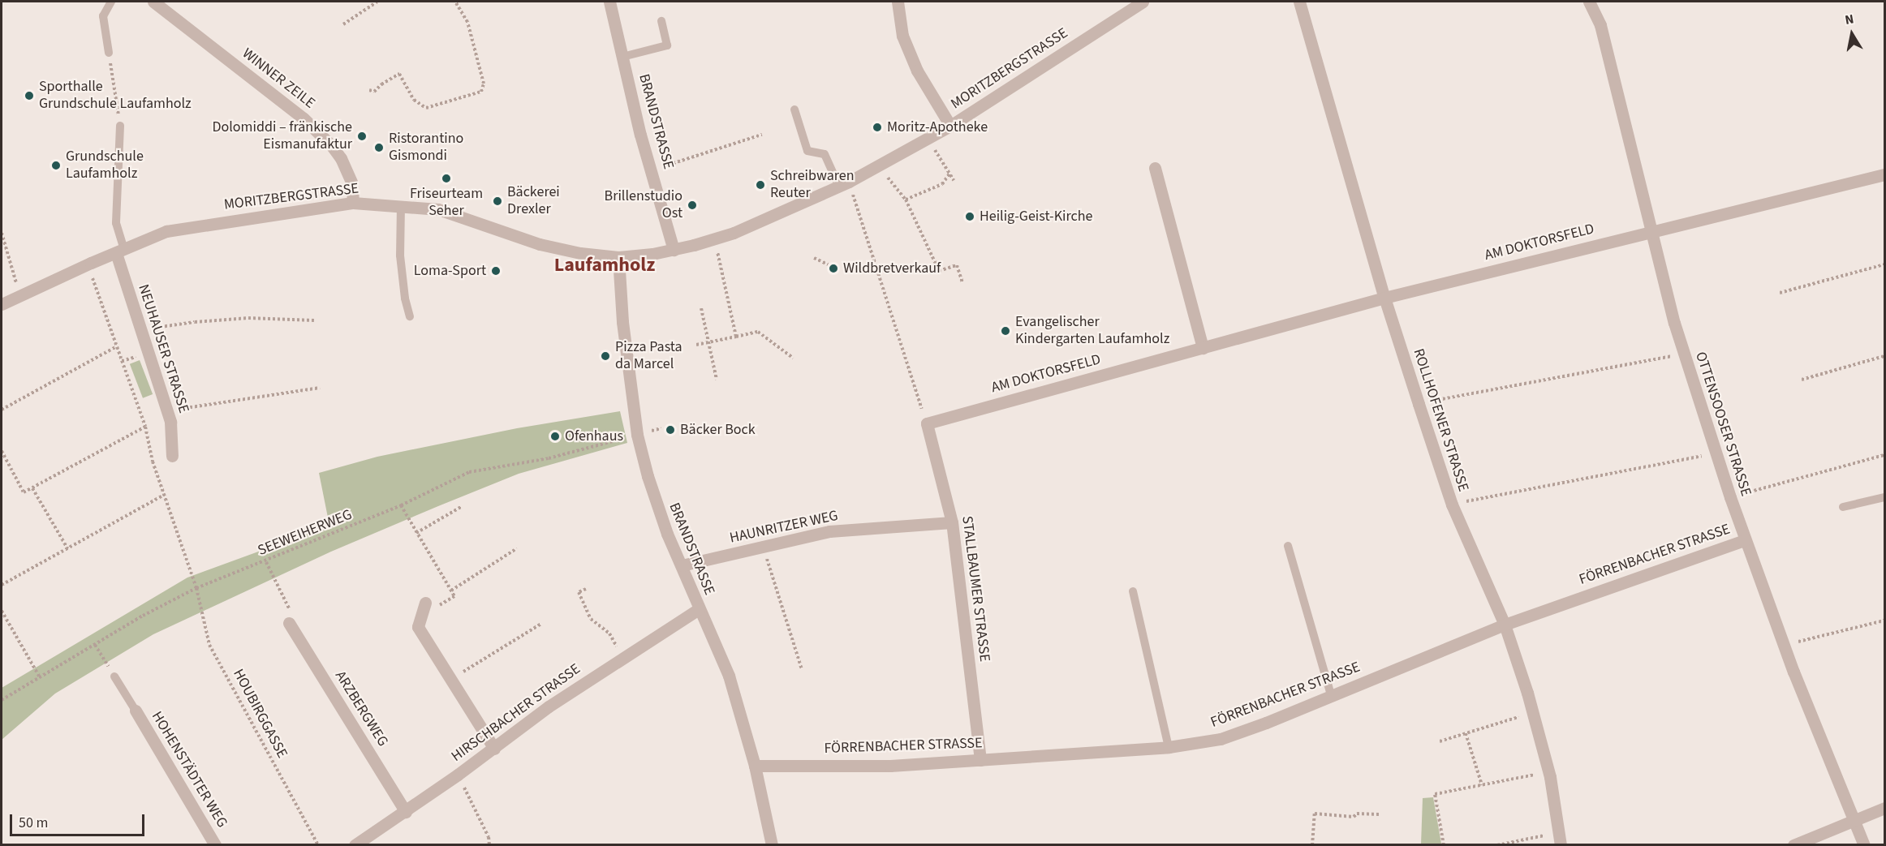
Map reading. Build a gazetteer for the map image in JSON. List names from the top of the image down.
{
  "streets": {
    "street": [
      "MORITZBERGSTRASSE",
      "WINNER ZEILE",
      "BRANDSTRASSE",
      "AM DOKTORSFELD",
      "NEUHAUSER STRASSE",
      "ROLLHOFENER STRASSE",
      "OTTENSOOSER STRASSE",
      "HAUNRITZER WEG",
      "FÖRRENBACHER STRASSE",
      "STALLBAUMER STRASSE",
      "ARZBERGWEG",
      "HIRSCHBACHER STRASSE",
      "HOHENSTÄDTER WEG"
    ],
    "path": ["SEEWEIHERWEG", "HOUBIRGGASSE"]
  },
  "crossings": [
    ["MORITZBERGSTRASSE", "WINNER ZEILE"],
    ["MORITZBERGSTRASSE", "BRANDSTRASSE"],
    ["MORITZBERGSTRASSE", "NEUHAUSER STRASSE"],
    ["MORITZBERGSTRASSE", "HOUBIRGGASSE"],
    ["BRANDSTRASSE", "HAUNRITZER WEG"],
    ["BRANDSTRASSE", "SEEWEIHERWEG"],
    ["BRANDSTRASSE", "FÖRRENBACHER STRASSE"],
    ["BRANDSTRASSE", "HIRSCHBACHER STRASSE"],
    ["AM DOKTORSFELD", "ROLLHOFENER STRASSE"],
    ["AM DOKTORSFELD", "OTTENSOOSER STRASSE"],
    ["AM DOKTORSFELD", "STALLBAUMER STRASSE"],
    ["ROLLHOFENER STRASSE", "FÖRRENBACHER STRASSE"],
    ["OTTENSOOSER STRASSE", "FÖRRENBACHER STRASSE"],
    ["HAUNRITZER WEG", "STALLBAUMER STRASSE"],
    ["SEEWEIHERWEG", "HOUBIRGGASSE"],
    ["FÖRRENBACHER STRASSE", "STALLBAUMER STRASSE"],
    ["ARZBERGWEG", "HIRSCHBACHER STRASSE"]
  ],
  "districts": ["Laufamholz"],
  "places": [
    "Sporthalle Grundschule Laufamholz",
    "Moritz-Apotheke",
    "Dolomiddi – fränkische Eismanufaktur",
    "Ristorantino Gismondi",
    "Grundschule Laufamholz",
    "Friseurteam Seher",
    "Schreibwaren Reuter",
    "Bäckerei Drexler",
    "Brillenstudio Ost",
    "Heilig-Geist-Kirche",
    "Wildbretverkauf",
    "Loma-Sport",
    "Evangelischer Kindergarten Laufamholz",
    "Pizza Pasta da Marcel",
    "Bäcker Bock",
    "Ofenhaus"
  ],
  "scale_bar": "50 m",
  "north": "top"
}
